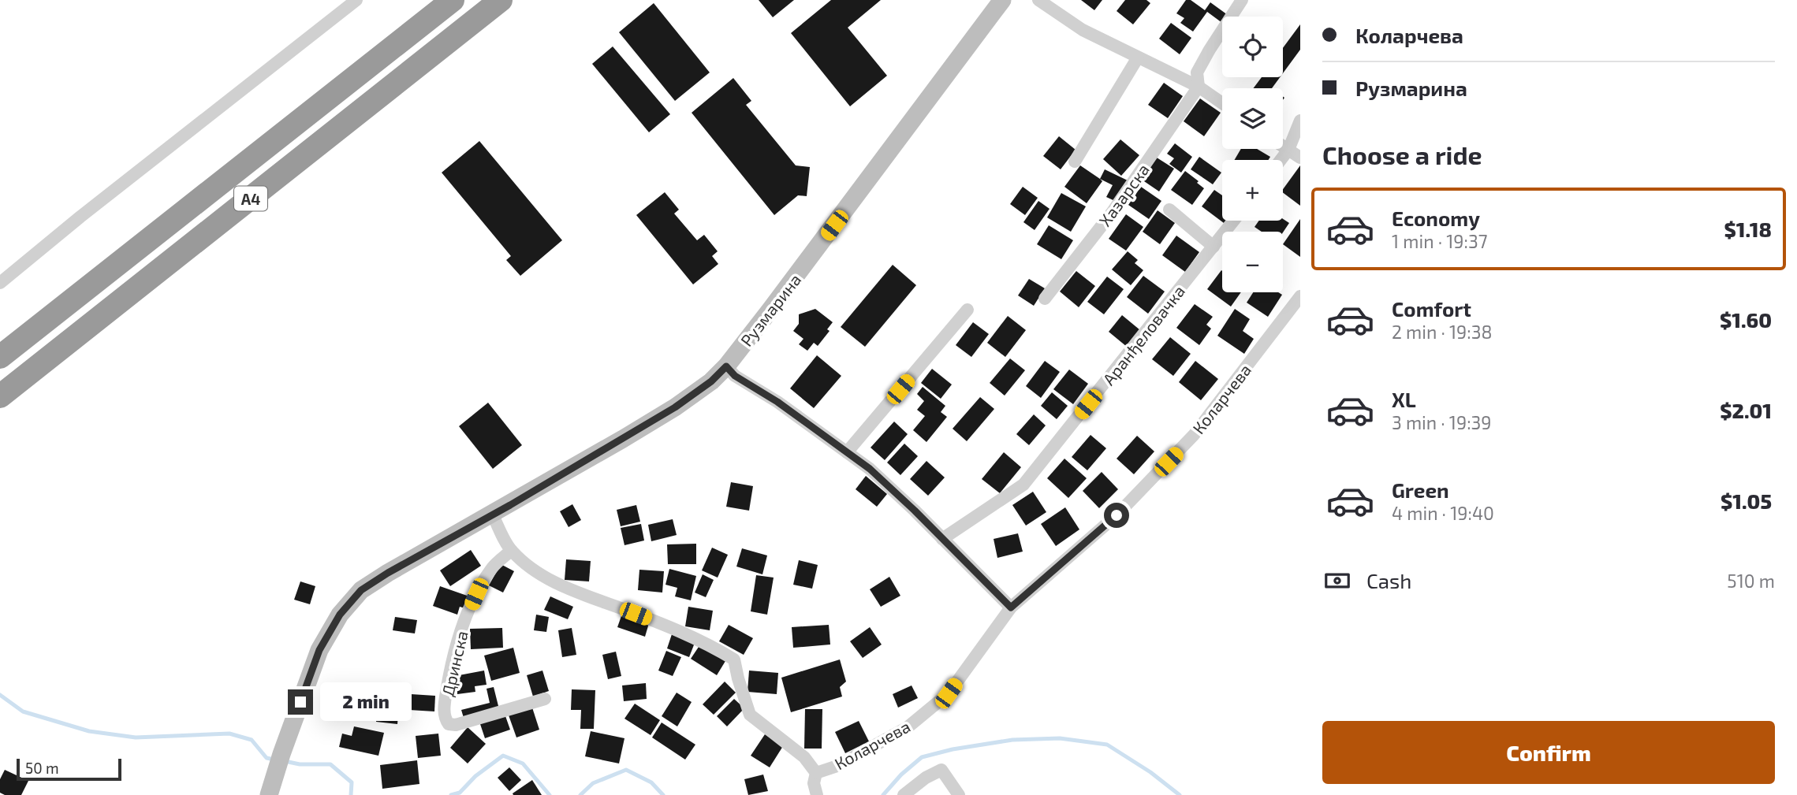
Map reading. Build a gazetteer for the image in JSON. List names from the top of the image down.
{
  "streets": {
    "highway": ["A4"],
    "main road": ["Рузмарина"],
    "street": [
      "Хазарска",
      "Аранђеловачка",
      "Коларчева",
      "Дринска"
    ]
  },
  "scale_bar": "50 m",
  "page": {
    "banner": ["Коларчева", "Рузмарина"],
    "map_buttons": ["+", "−"],
    "heading": "Choose a ride",
    "list": [
      {
        "name": "Economy",
        "note": "1 min · 19:37",
        "value": "$1.18"
      },
      {
        "name": "Comfort",
        "note": "2 min · 19:38",
        "value": "$1.60"
      },
      {
        "name": "XL",
        "note": "3 min · 19:39",
        "value": "$2.01"
      },
      {
        "name": "Green",
        "note": "4 min · 19:40",
        "value": "$1.05"
      }
    ],
    "pay": ["Cash", "510 m"],
    "bubble": "2 min",
    "buttons": "Confirm",
    "scale": "50 m"
  }
}
